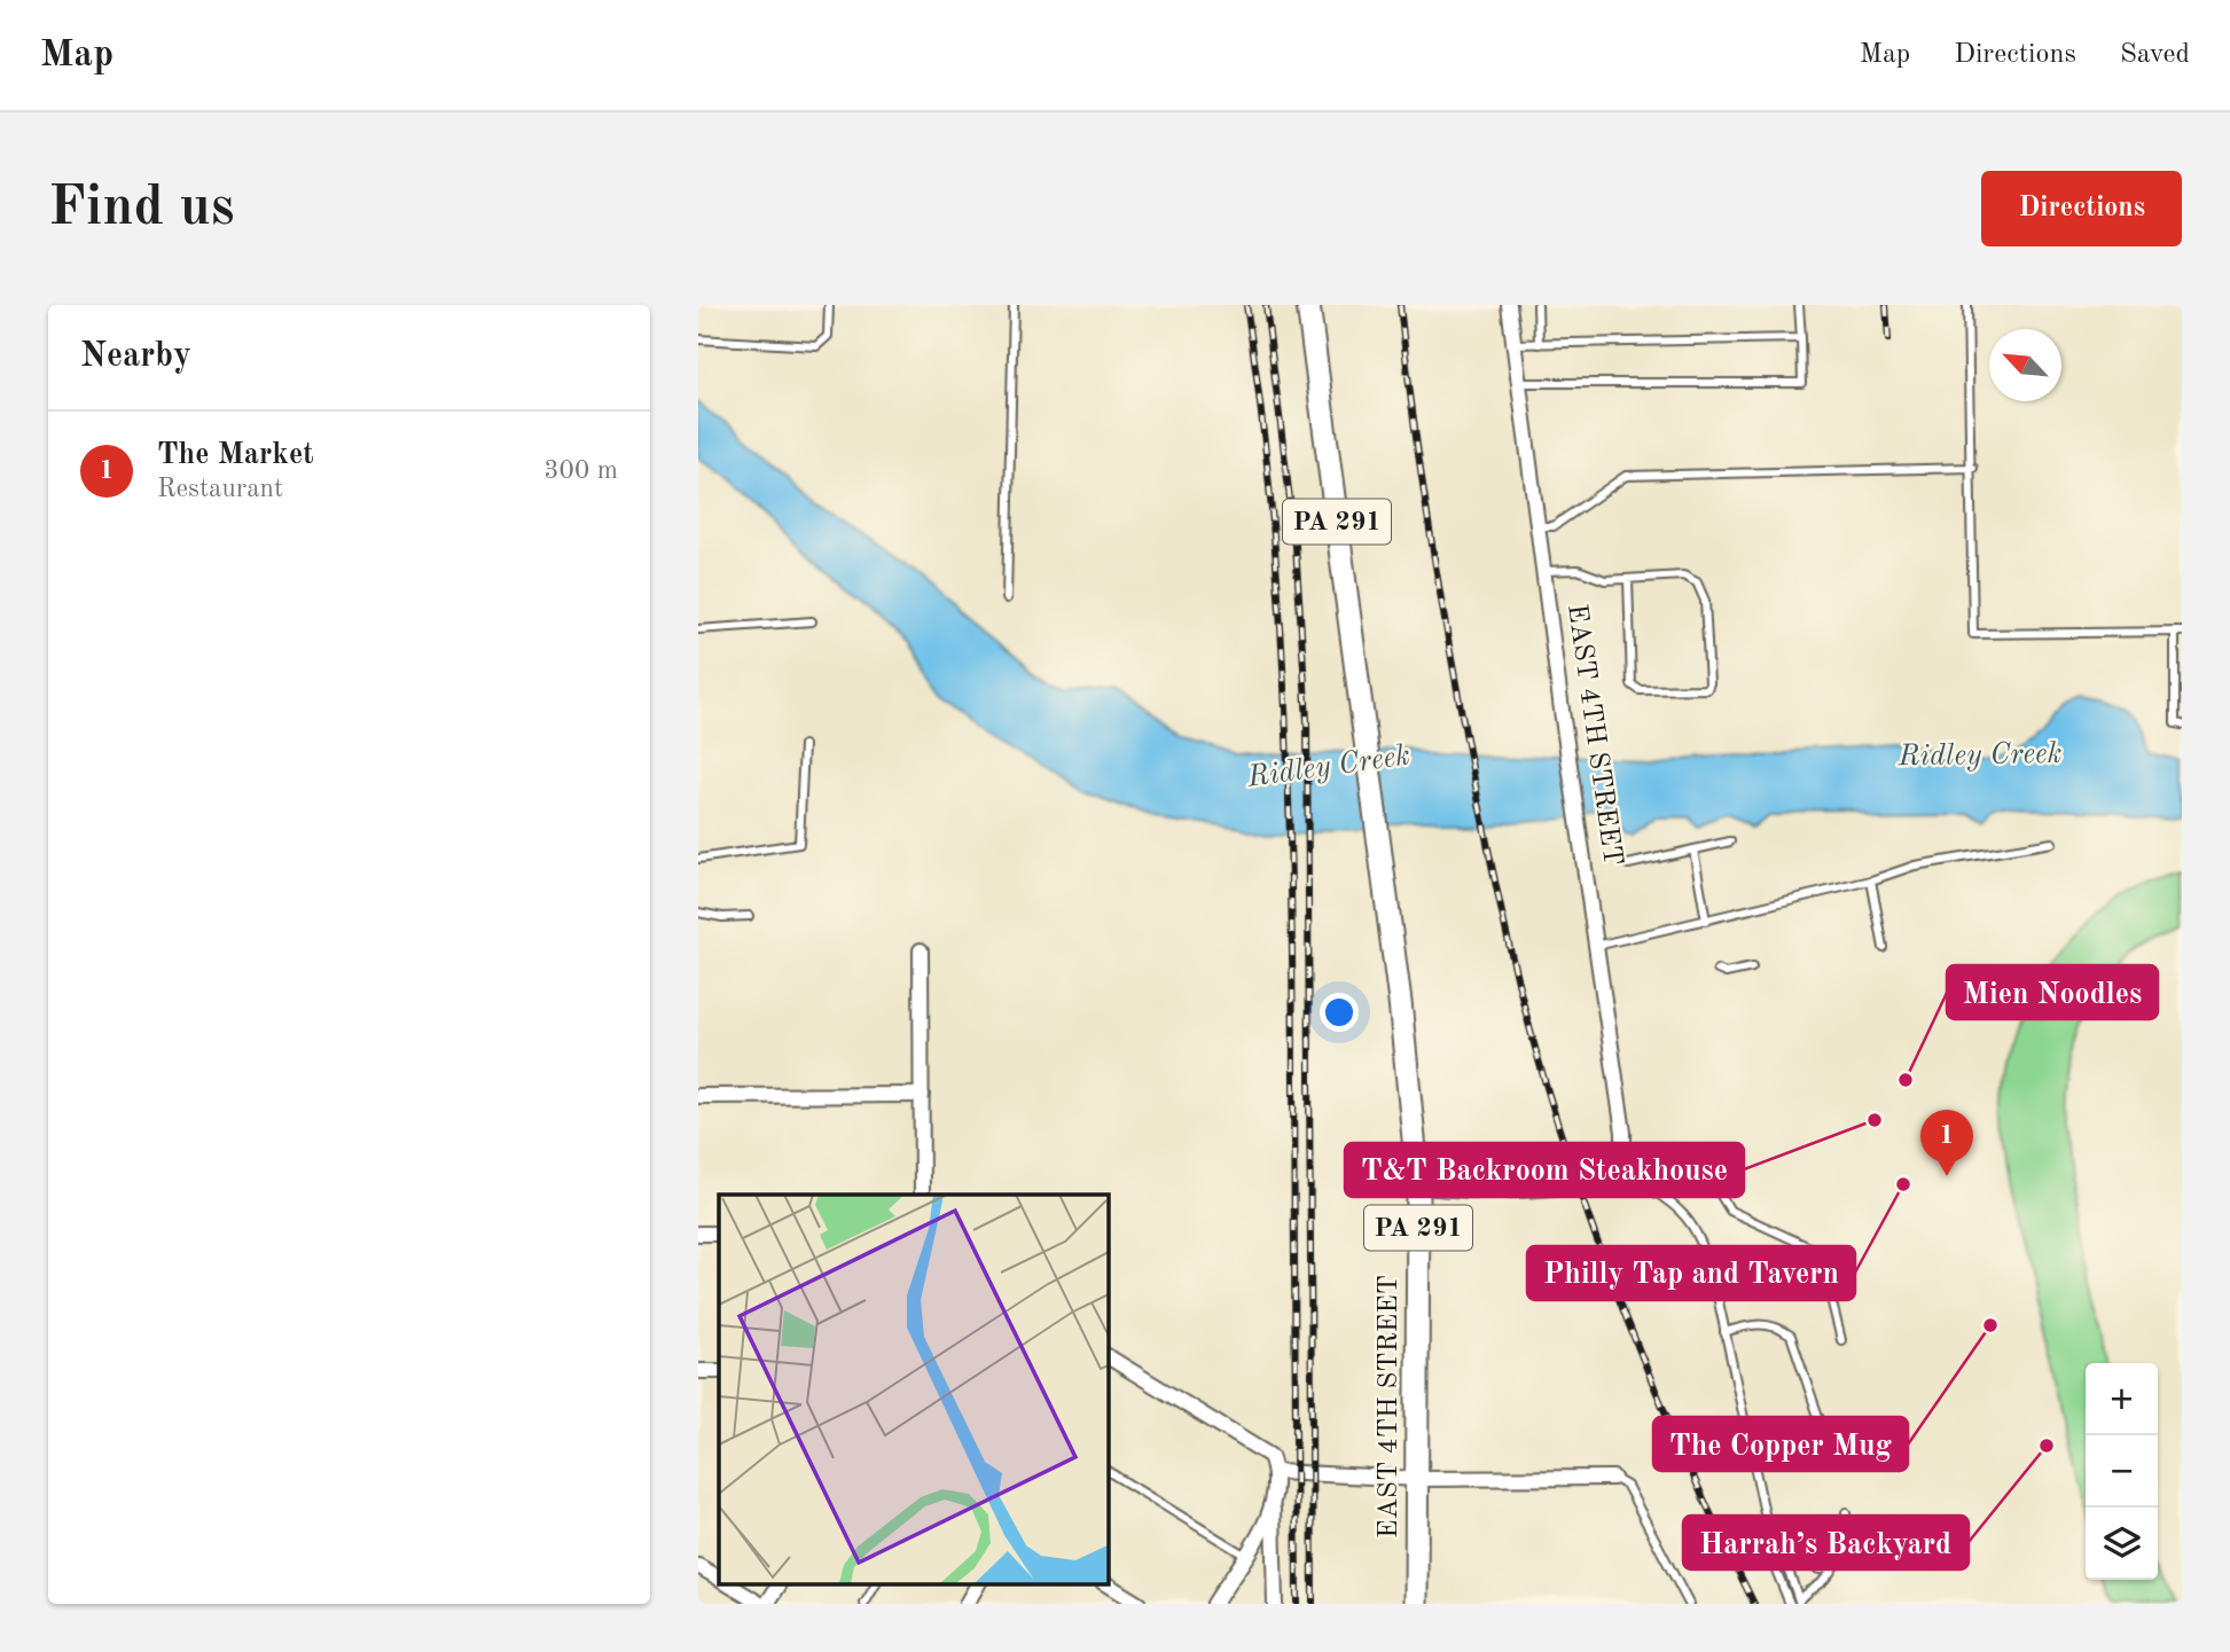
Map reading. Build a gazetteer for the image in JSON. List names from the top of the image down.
{
  "streets": {
    "main road": ["PA 291", "EAST 4TH STREET"]
  },
  "water": ["Ridley Creek"],
  "places": [
    "Mien Noodles",
    "T&T Backroom Steakhouse",
    "Philly Tap and Tavern",
    "The Copper Mug",
    "Harrah’s Backyard"
  ],
  "north": "top left",
  "page": {
    "header": "Map",
    "nav": ["Map", "Directions", "Saved"],
    "buttons": "Directions",
    "title": "Find us",
    "heading": "Nearby",
    "list": [
      {
        "mark": "1",
        "name": "The Market",
        "note": "Restaurant",
        "value": "300 m"
      }
    ],
    "pins": "1",
    "map_buttons": ["+", "−"]
  }
}
